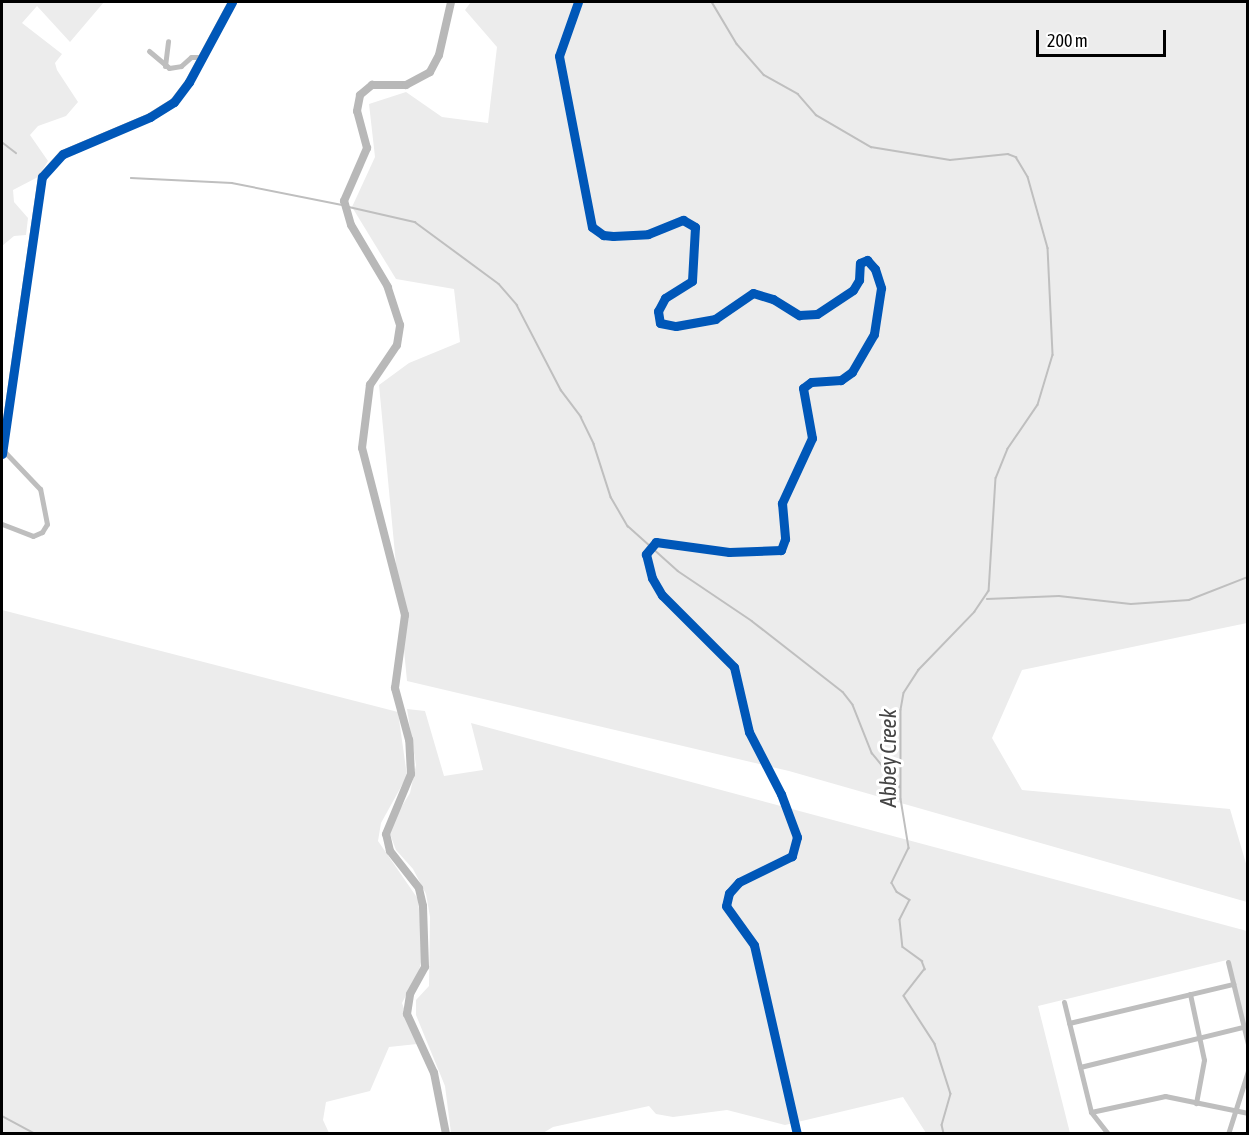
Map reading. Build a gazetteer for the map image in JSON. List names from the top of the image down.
{
  "water": ["Abbey Creek"],
  "scale_bar": "200 m"
}
